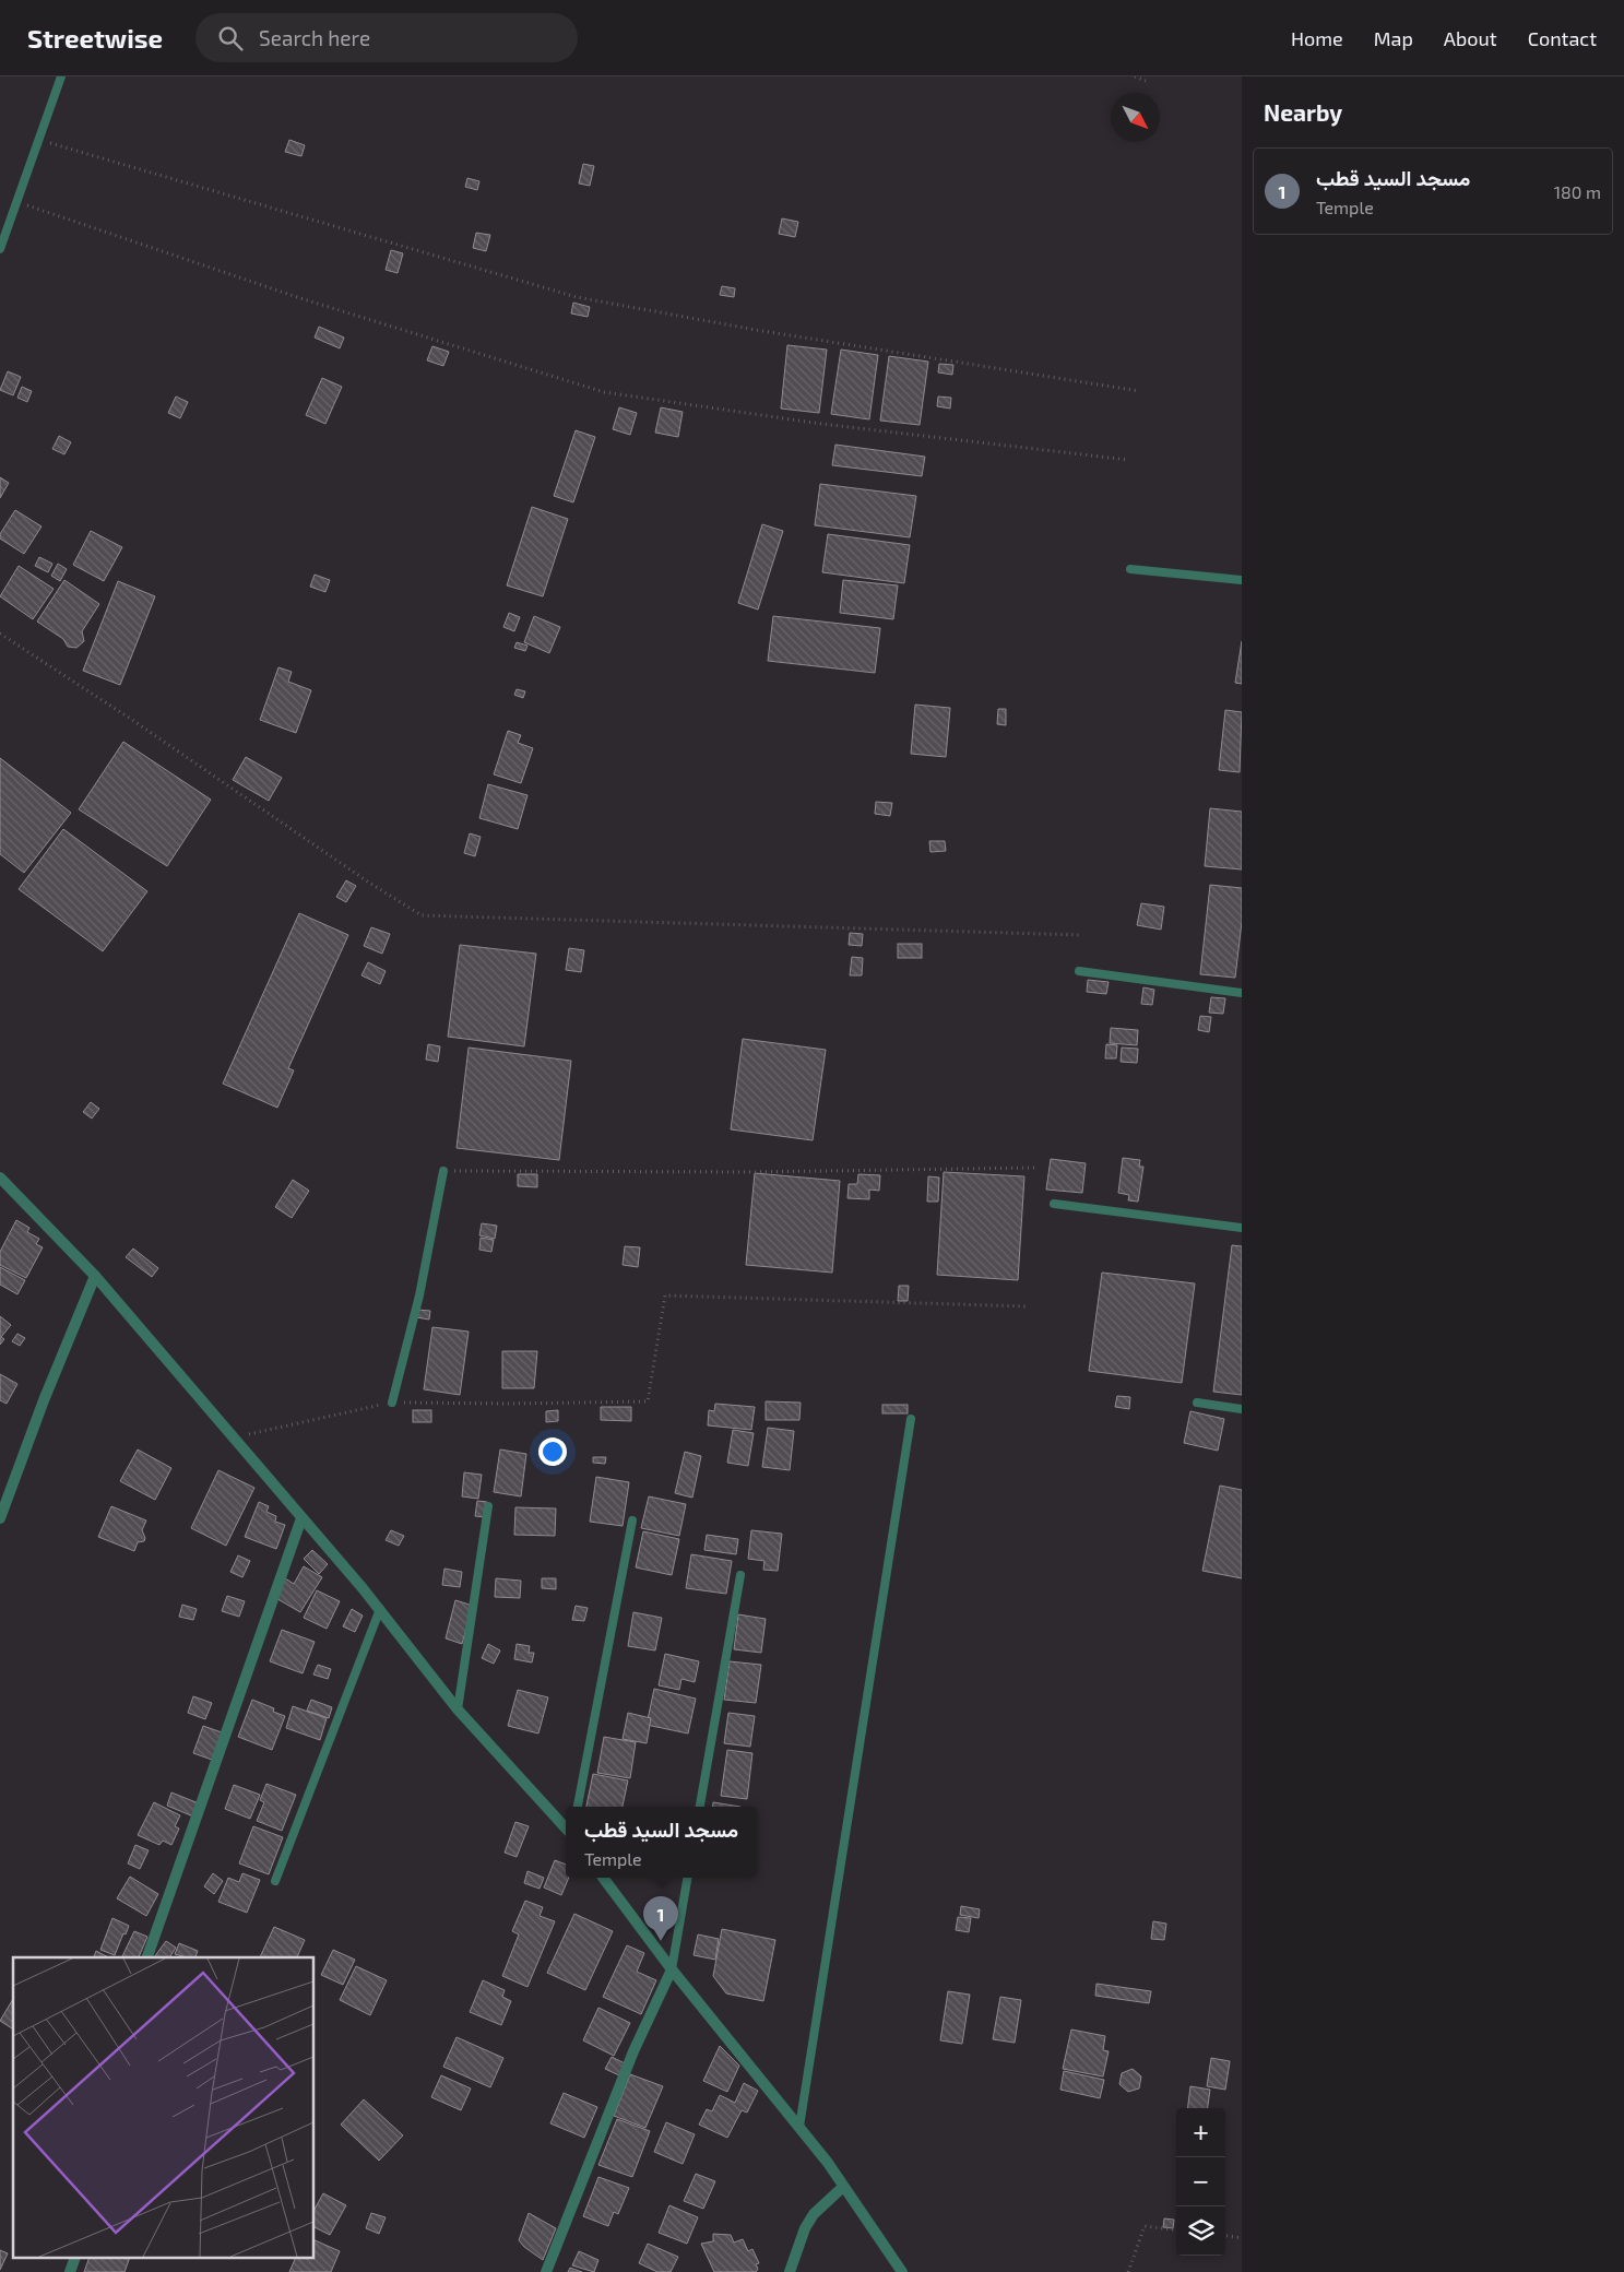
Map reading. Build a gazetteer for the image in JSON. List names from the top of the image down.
{
  "north": "bottom right",
  "page": {
    "header": "Streetwise",
    "search": "Search here",
    "nav": [
      "Home",
      "Map",
      "About",
      "Contact"
    ],
    "heading": "Nearby",
    "list": [
      {
        "mark": "1",
        "name": "مسجد السيد قطب",
        "note": "Temple",
        "value": "180 m"
      }
    ],
    "popup": ["مسجد السيد قطب", "Temple"],
    "pins": "1",
    "map_buttons": ["+", "−"]
  }
}
